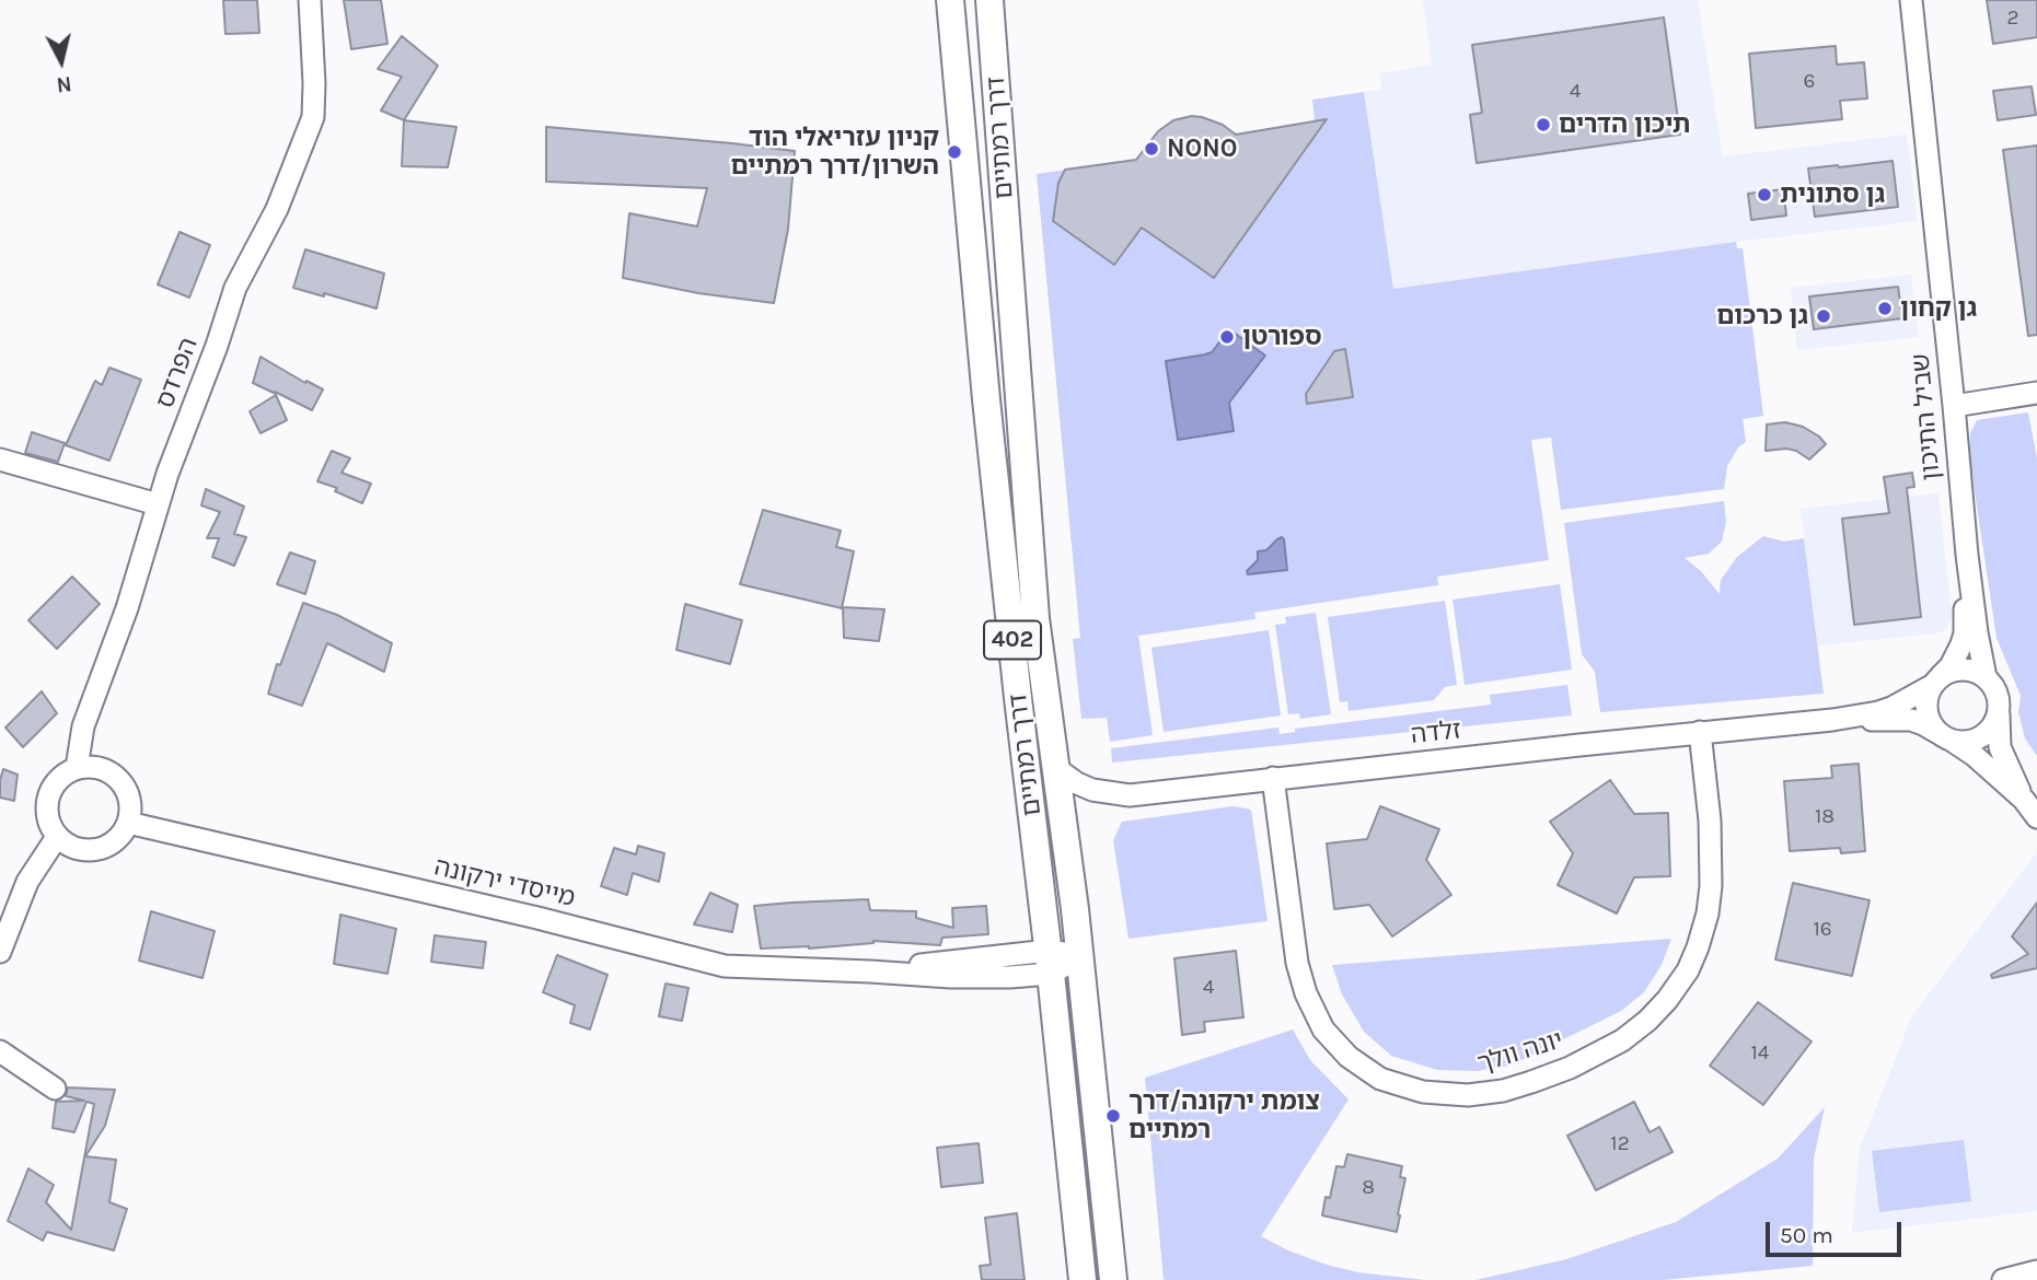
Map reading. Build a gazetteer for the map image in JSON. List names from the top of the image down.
{
  "streets": {
    "main road": ["דרך רמתיים", "402"],
    "street": [
      "הפרדס",
      "שביל התיכון",
      "זלדה",
      "מייסדי ירקונה",
      "יונה וולך"
    ]
  },
  "crossings": [
    ["דרך רמתיים", "זלדה"],
    ["דרך רמתיים", "מייסדי ירקונה"],
    ["הפרדס", "מייסדי ירקונה"],
    ["שביל התיכון", "זלדה"],
    ["זלדה", "יונה וולך"]
  ],
  "places": [
    "תיכון הדרים",
    "NONO",
    "קניון עזריאלי הוד השרון/דרך רמתיים",
    "גן סתונית",
    "גן קחון",
    "גן כרכום",
    "ספורטן",
    "צומת ירקונה/דרך רמתיים"
  ],
  "house_numbers": [
    "2",
    "6",
    "4",
    "18",
    "16",
    "4",
    "14",
    "12",
    "8"
  ],
  "scale_bar": "50 m",
  "north": "bottom"
}
